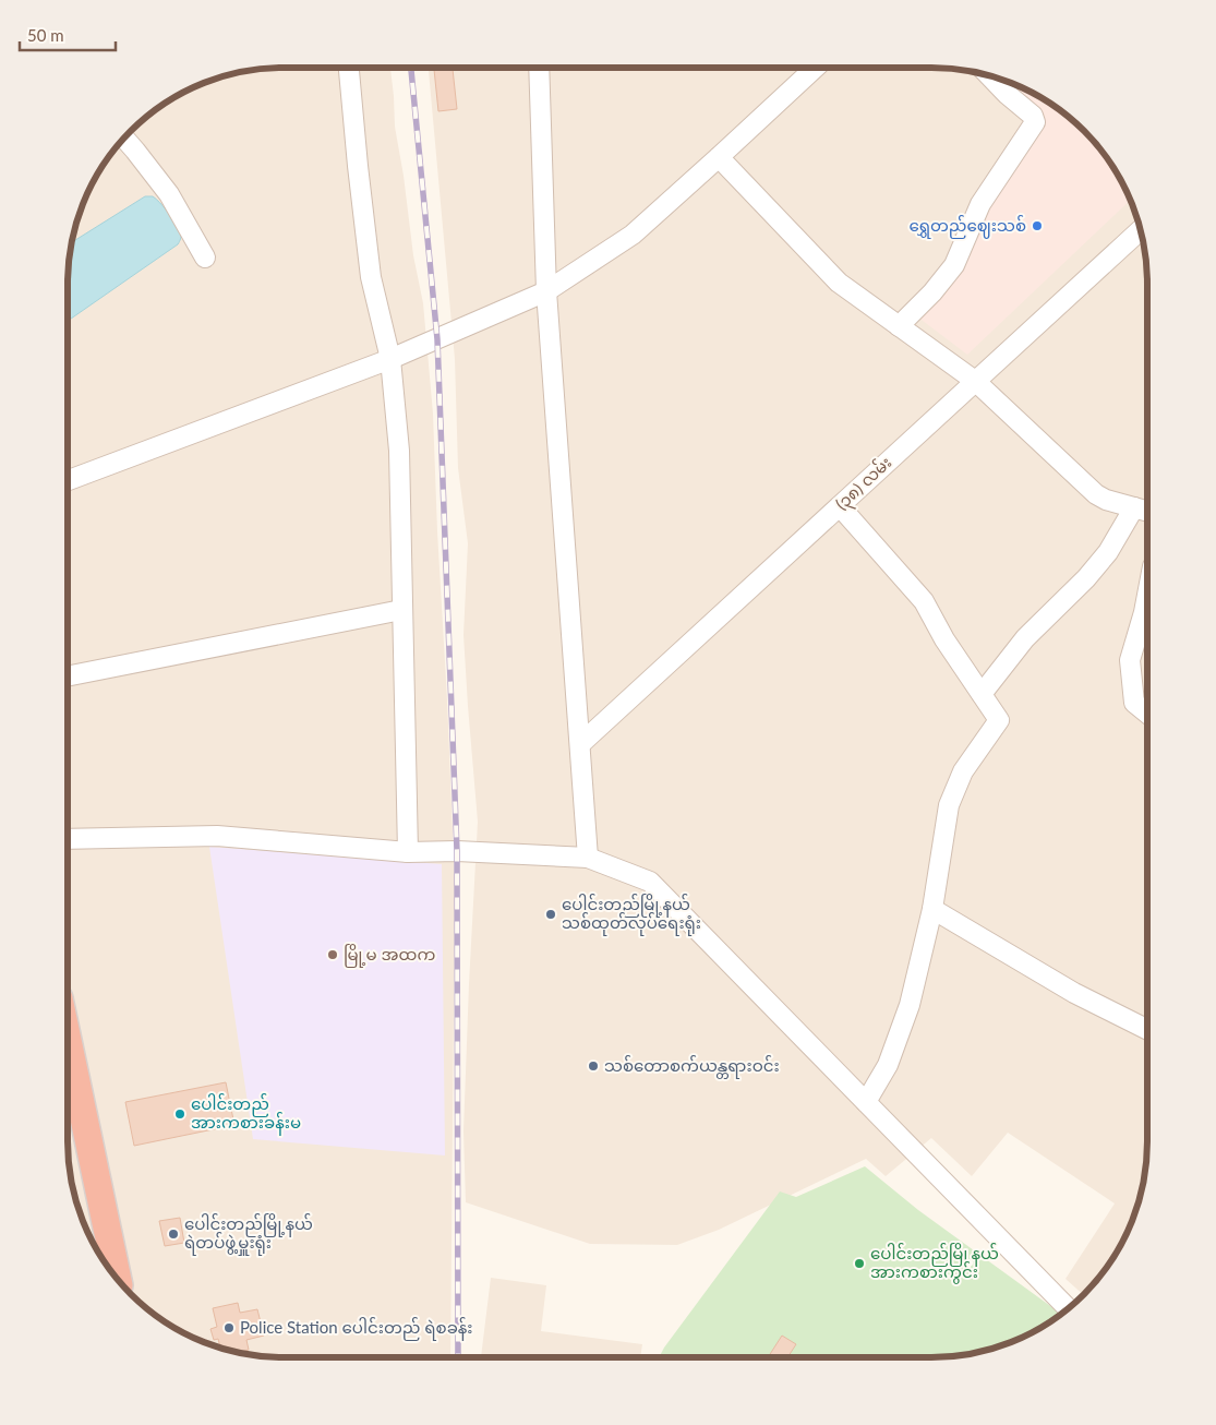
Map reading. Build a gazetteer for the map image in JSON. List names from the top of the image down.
{
  "streets": {
    "street": ["(၃၈) လမ်း"]
  },
  "places": [
    "ရွှေတည်ဈေးသစ်",
    "ပေါင်းတည်မြို့နယ် သစ်ထုတ်လုပ်ရေးရုံး",
    "မြို့မ အထက",
    "သစ်တောစက်ယန္တရားဝင်း",
    "ပေါင်းတည် အားကစားခန်းမ",
    "ပေါင်းတည်မြို့နယ် ရဲတပ်ဖွဲ့မှူးရုံး",
    "‌ပေါင်းတည်မြို့နယ် အားကစားကွင်း",
    "Police Station ပေါင်းတည် ရဲစခန်း"
  ],
  "scale_bar": "50 m"
}
